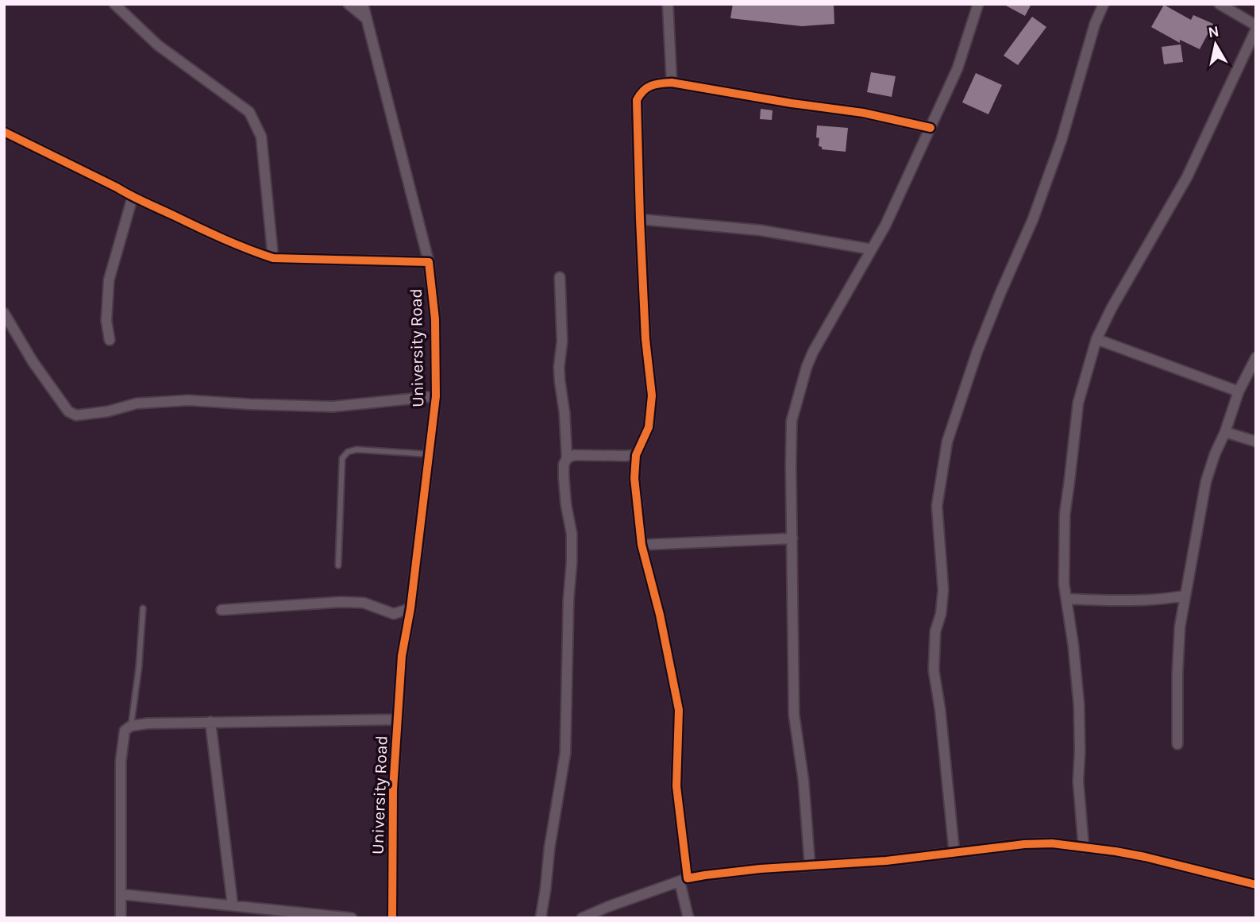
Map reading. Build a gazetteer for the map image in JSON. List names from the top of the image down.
{
  "streets": {
    "street": ["University Road"]
  },
  "north": "top"
}
